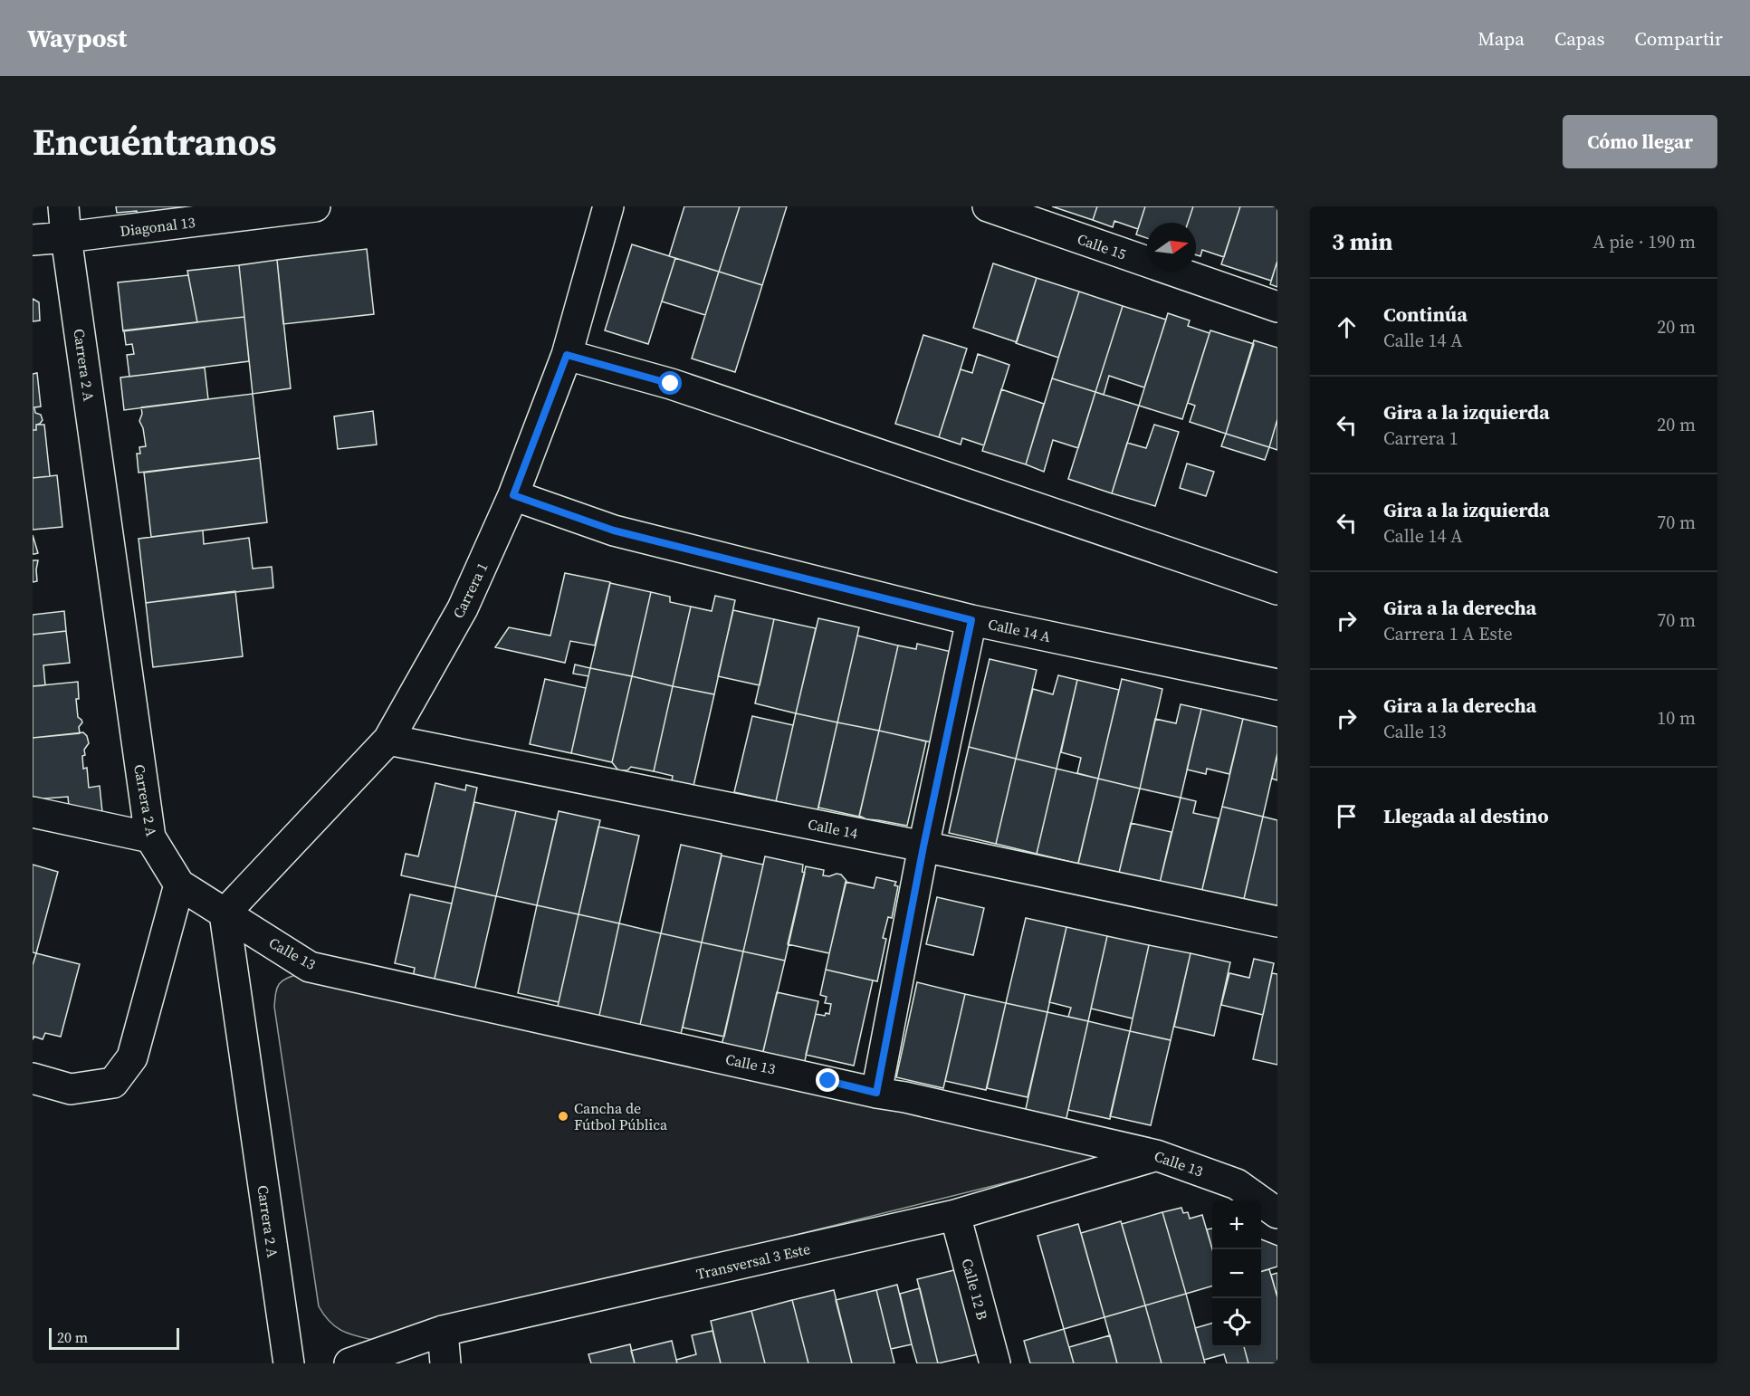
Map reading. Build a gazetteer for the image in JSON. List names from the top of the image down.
{
  "streets": {
    "street": [
      "Diagonal 13",
      "Calle 15",
      "Carrera 2 A",
      "Carrera 1",
      "Calle 14 A",
      "Calle 14",
      "Calle 13",
      "Transversal 3 Este",
      "Calle 12 B"
    ]
  },
  "crossings": [
    ["Diagonal 13", "Carrera 2 A"],
    ["Carrera 2 A", "Carrera 1"],
    ["Carrera 2 A", "Calle 13"],
    ["Carrera 1", "Calle 14 A"],
    ["Carrera 1", "Calle 14"],
    ["Carrera 1", "Calle 13"],
    ["Calle 13", "Transversal 3 Este"],
    ["Transversal 3 Este", "Calle 12 B"]
  ],
  "places": ["Cancha de Fútbol Pública"],
  "scale_bar": "20 m",
  "north": "right",
  "page": {
    "header": "Waypost",
    "nav": ["Mapa", "Capas", "Compartir"],
    "title": "Encuéntranos",
    "buttons": "Cómo llegar",
    "heading": ["3 min", "A pie · 190 m"],
    "list": [
      ["Continúa", "Calle 14 A", "20 m"],
      ["Gira a la izquierda", "Carrera 1", "20 m"],
      ["Gira a la izquierda", "Calle 14 A", "70 m"],
      ["Gira a la derecha", "Carrera 1 A Este", "70 m"],
      ["Gira a la derecha", "Calle 13", "10 m"],
      "Llegada al destino"
    ],
    "map_buttons": ["+", "−"],
    "scale": "20 m"
  }
}
